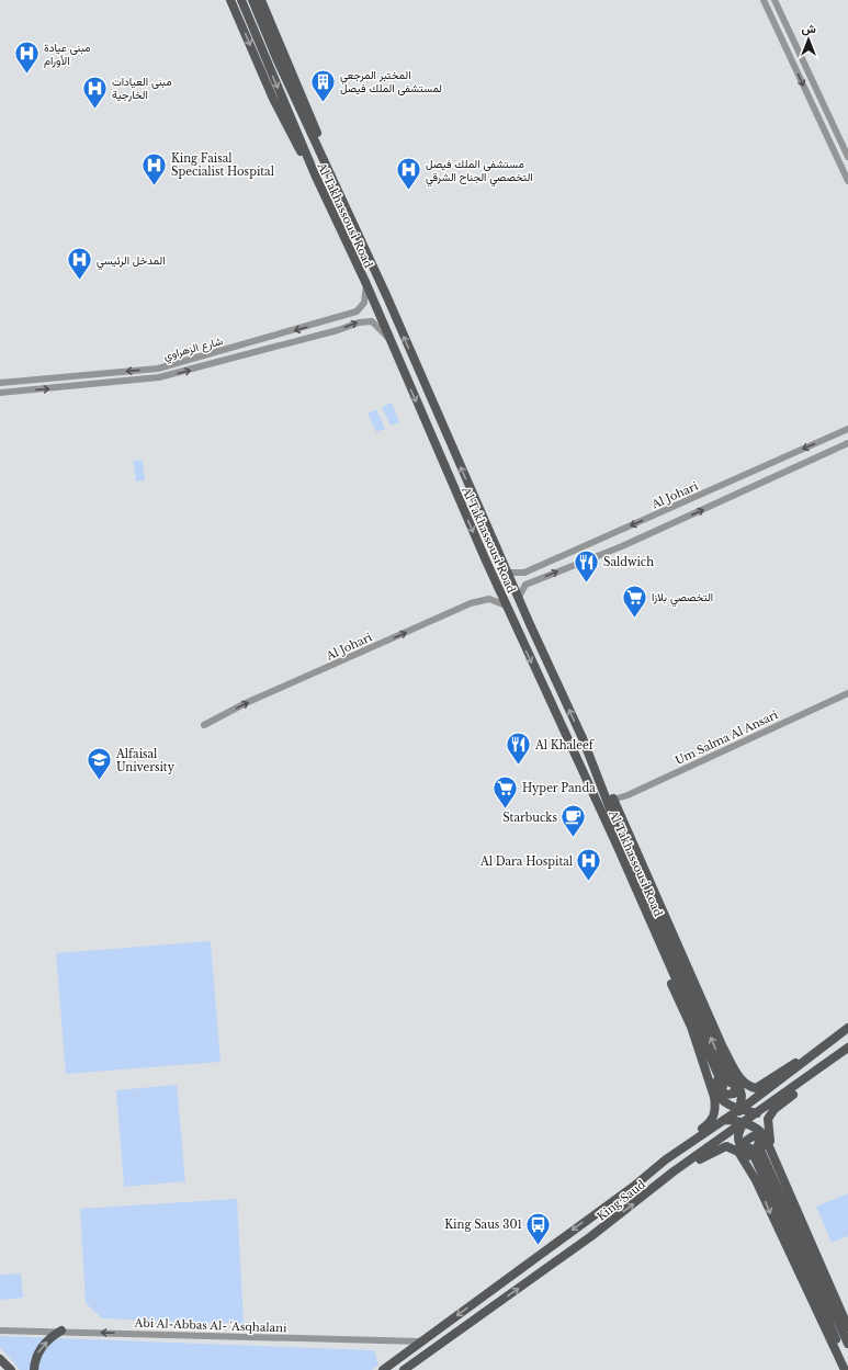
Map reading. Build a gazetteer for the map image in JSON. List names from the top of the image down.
{
  "streets": {
    "main road": ["Al Takhassousi Road", "King Saud"],
    "street": [
      "شارع الزهراوي",
      "Al Johari",
      "Um Salma Al Ansari",
      "Abi Al-Abbas Al- 'Asqhalani"
    ]
  },
  "crossings": [
    ["Al Takhassousi Road", "شارع الزهراوي"],
    ["Al Takhassousi Road", "Al Johari"],
    ["King Saud", "Abi Al-Abbas Al- 'Asqhalani"]
  ],
  "one_way": ["Abi Al-Abbas Al- 'Asqhalani"],
  "places": {
    "hospital": [
      "مبنى عيادة الأورام",
      "مبنى العيادات الخارجية",
      "King Faisal Specialist Hospital",
      "مستشفى الملك فيصل التخصصي الجناح الشرقي",
      "المدخل الرئيسي",
      "Al Dara Hospital"
    ],
    "building": ["المختبر المرجعي لمستشفى الملك فيصل"],
    "restaurant": ["Saldwich", "Al Khaleef"],
    "supermarket": ["التخصصي بلازا", "Hyper Panda"],
    "school or university": ["Alfaisal University"],
    "cafe": ["Starbucks"],
    "bus stop": ["King Saus 301"]
  },
  "north": "top"
}
